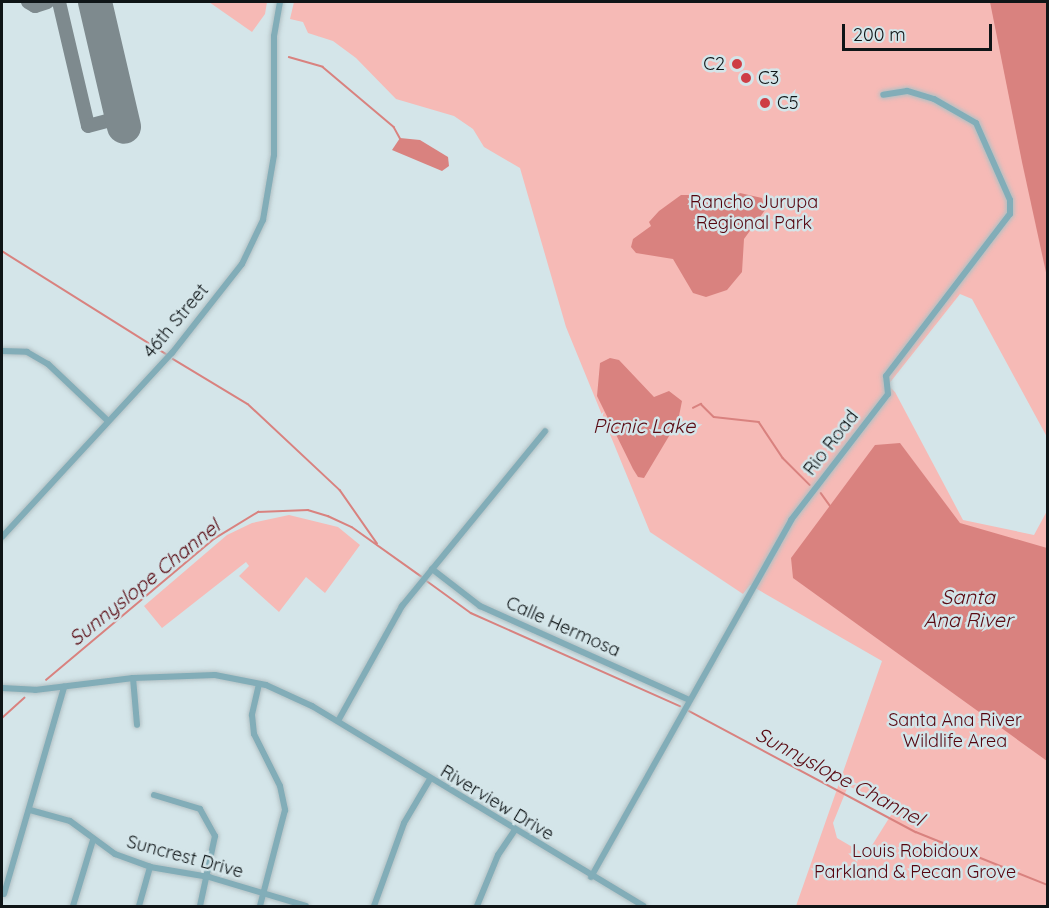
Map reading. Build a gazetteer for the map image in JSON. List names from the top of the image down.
{
  "streets": {
    "street": [
      "46th Street",
      "Rio Road",
      "Calle Hermosa",
      "Riverview Drive",
      "Suncrest Drive"
    ]
  },
  "crossings": [
    ["Rio Road", "Calle Hermosa"],
    ["Rio Road", "Riverview Drive"]
  ],
  "water": ["Picnic Lake", "Sunnyslope Channel", "Santa Ana River"],
  "parks": ["Rancho Jurupa Regional Park", "Santa Ana River Wildlife Area", "Louis Robidoux Parkland & Pecan Grove"],
  "places": ["C2", "C3", "C5"],
  "scale_bar": "200 m"
}
